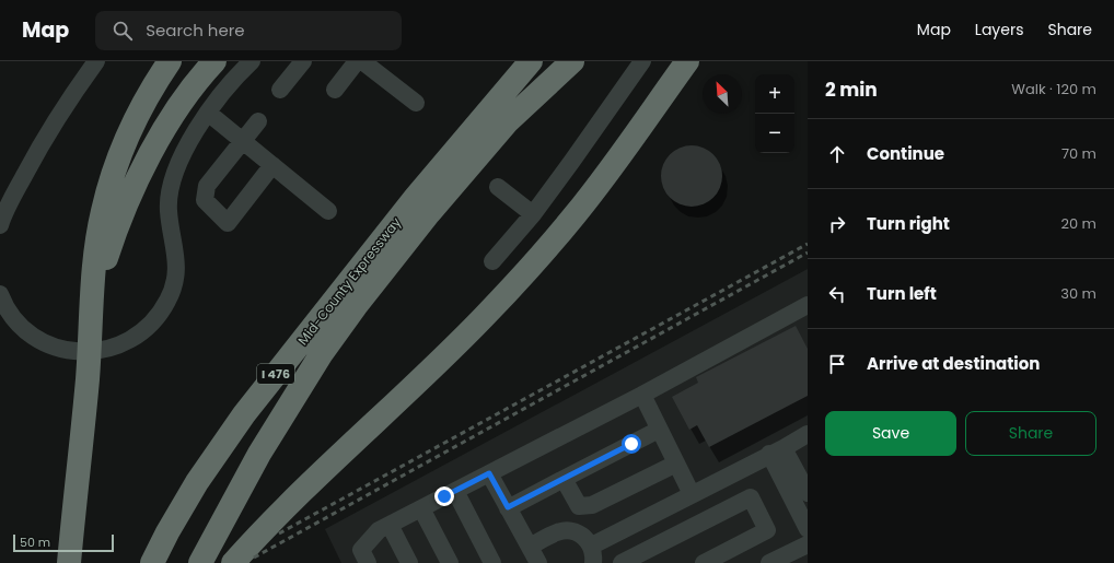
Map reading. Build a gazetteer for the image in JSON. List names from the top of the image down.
{
  "streets": {
    "highway": ["Mid-County Expressway", "I 476"]
  },
  "crossings": [
    ["Mid-County Expressway", "I 476"]
  ],
  "scale_bar": "50 m",
  "north": "top left",
  "page": {
    "header": "Map",
    "search": "Search here",
    "nav": ["Map", "Layers", "Share"],
    "heading": ["2 min", "Walk · 120 m"],
    "map_buttons": ["+", "−"],
    "list": [
      ["Continue", "70 m"],
      ["Turn right", "20 m"],
      ["Turn left", "30 m"],
      "Arrive at destination"
    ],
    "buttons": ["Save", "Share"],
    "scale": "50 m"
  }
}
